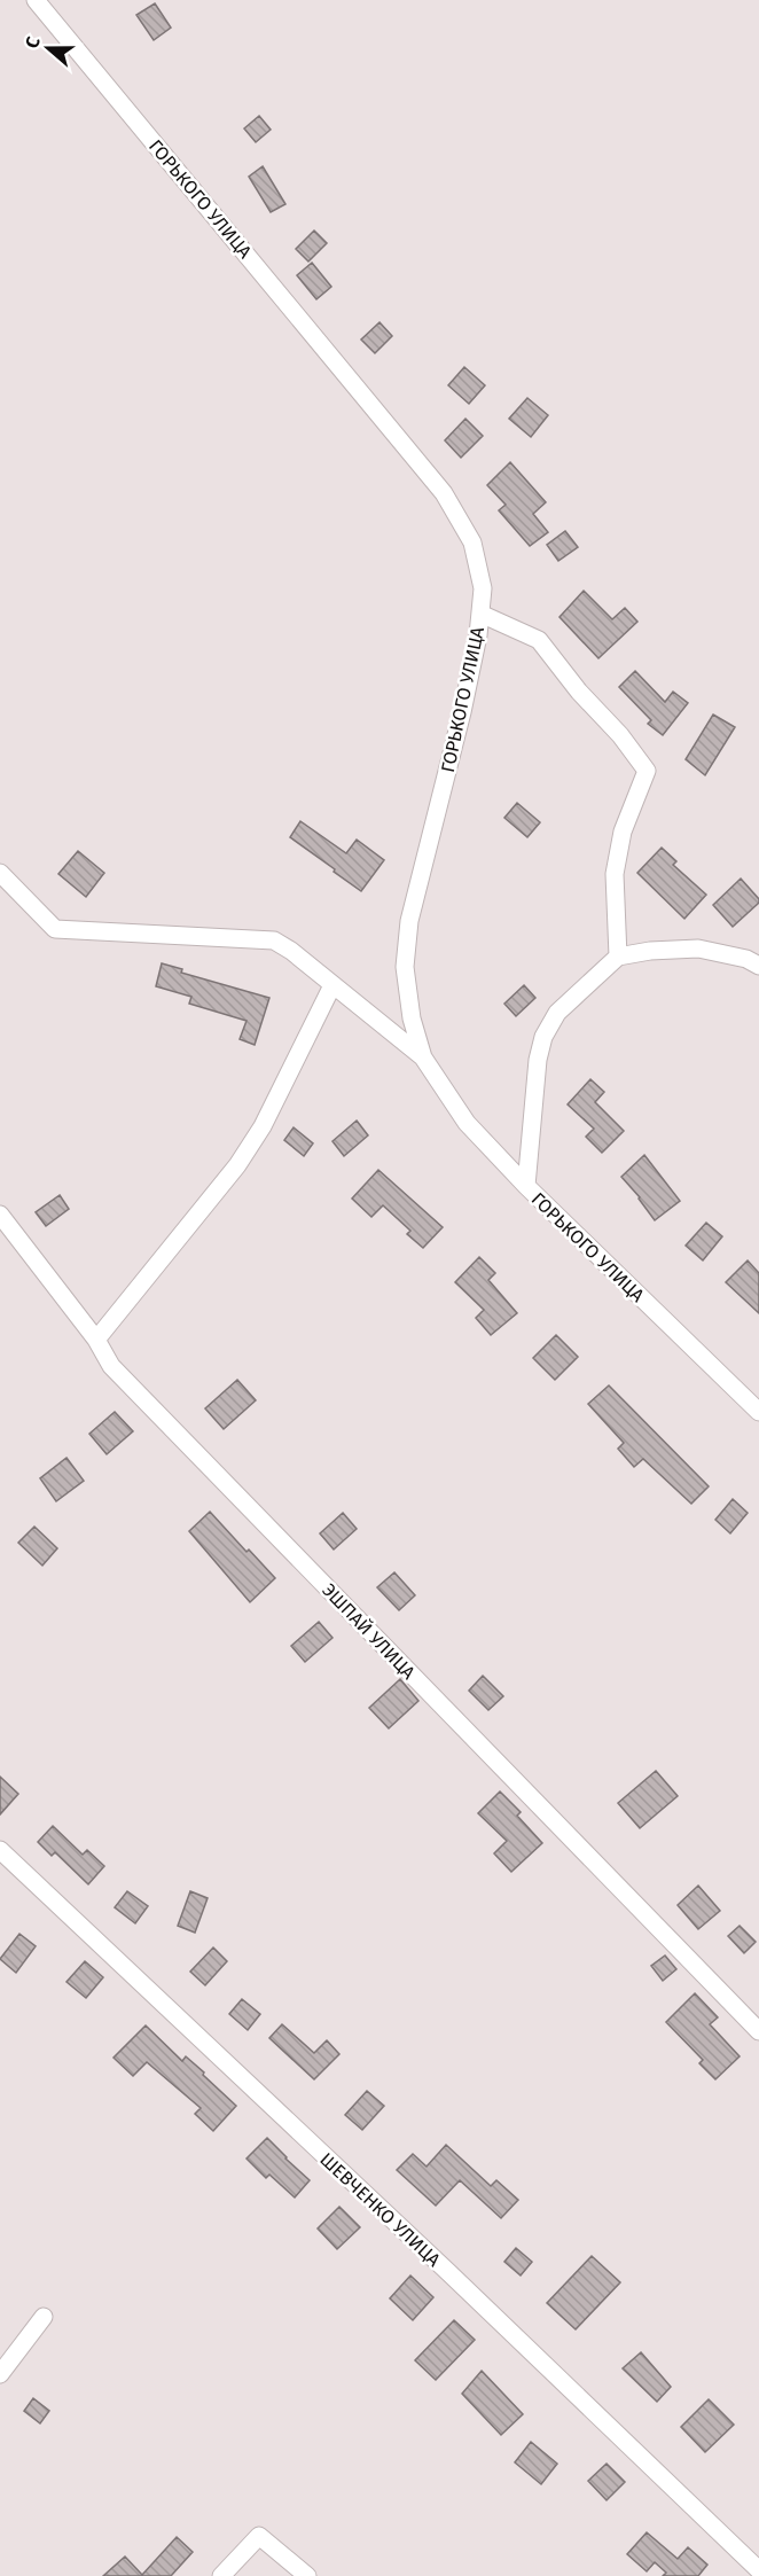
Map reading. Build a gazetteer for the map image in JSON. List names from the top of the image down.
{
  "streets": {
    "street": ["ГОРЬКОГО УЛИЦА", "ЭШПАЙ УЛИЦА", "ШЕВЧЕНКО УЛИЦА"]
  },
  "north": "left"
}
